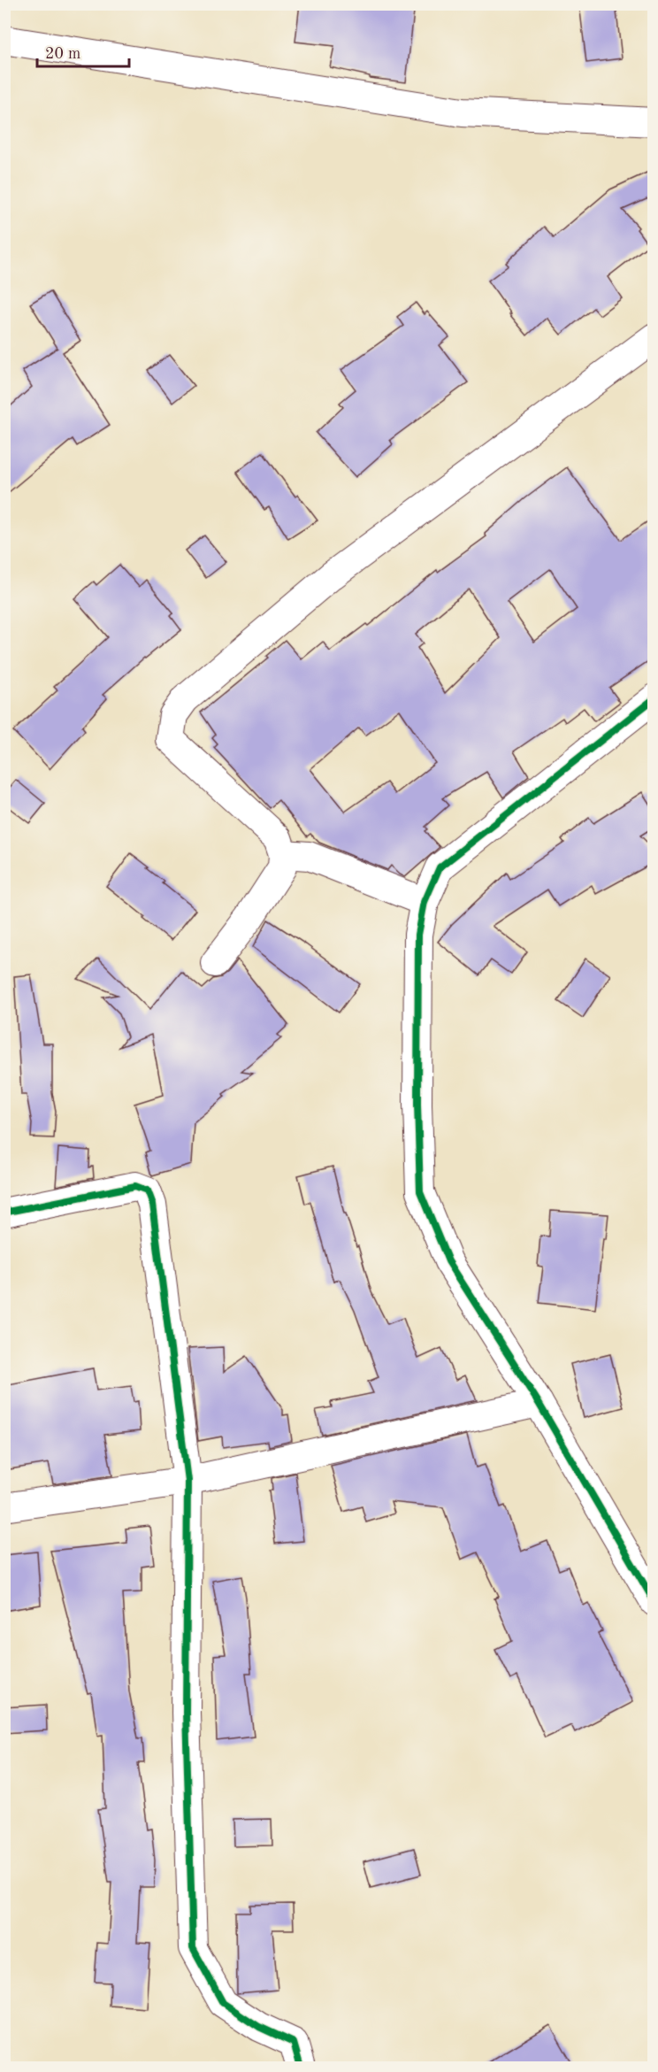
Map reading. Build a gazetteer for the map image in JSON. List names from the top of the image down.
{
  "scale_bar": "20 m"
}
